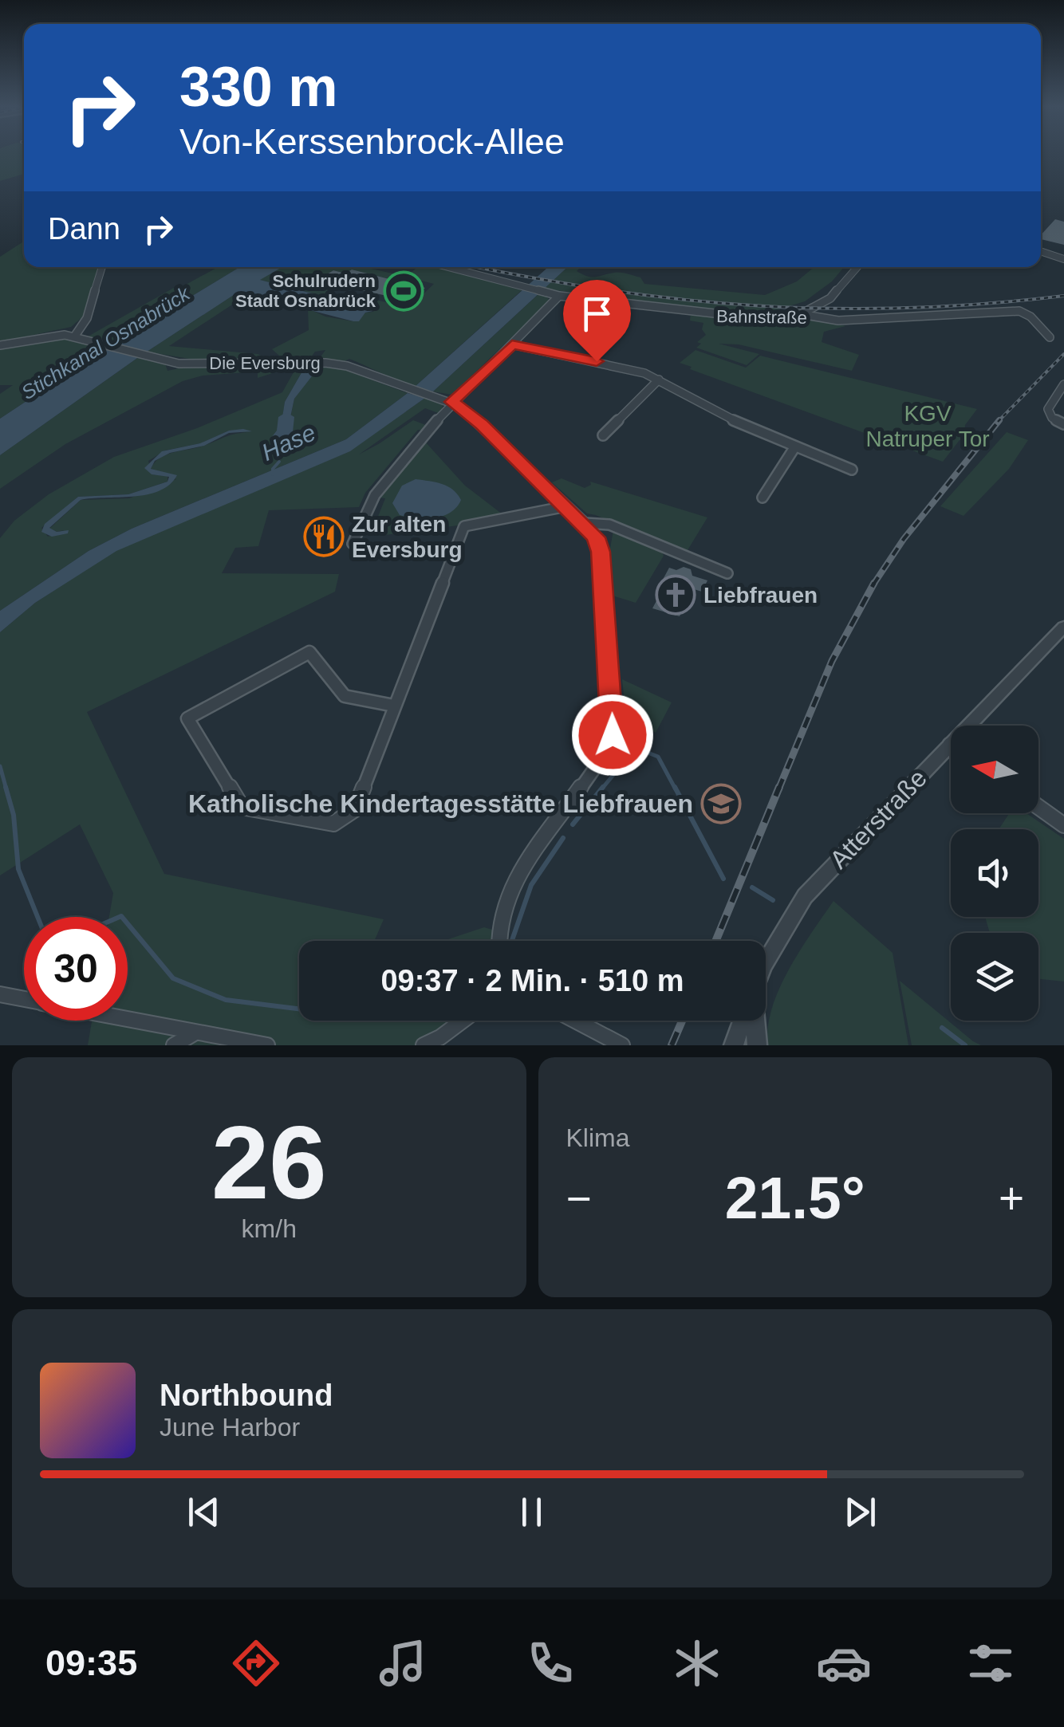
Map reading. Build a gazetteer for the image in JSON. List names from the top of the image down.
{
  "streets": {
    "street": ["Bahnstraße", "Die Eversburg", "Atterstraße"]
  },
  "water": ["Stichkanal Osnabrück", "Hase"],
  "parks": ["KGV Natruper Tor"],
  "places": {
    "sports": ["Schulrudern Stadt Osnabrück"],
    "restaurant": ["Zur alten Eversburg"],
    "church": ["Liebfrauen"],
    "school or university": ["Katholische Kindertagesstätte Liebfrauen"]
  },
  "north": "left",
  "page": {
    "turn": ["330 m", "Von-Kerssenbrock-Allee"],
    "then": "Dann",
    "limit": "30",
    "trip": "09:37 · 2 Min. · 510 m",
    "tile": [
      ["26", "km/h"],
      "Klima"
    ],
    "heat": ["−", "21.5°", "+"],
    "song": ["Northbound", "June Harbor"],
    "tabs": "09:35"
  }
}
